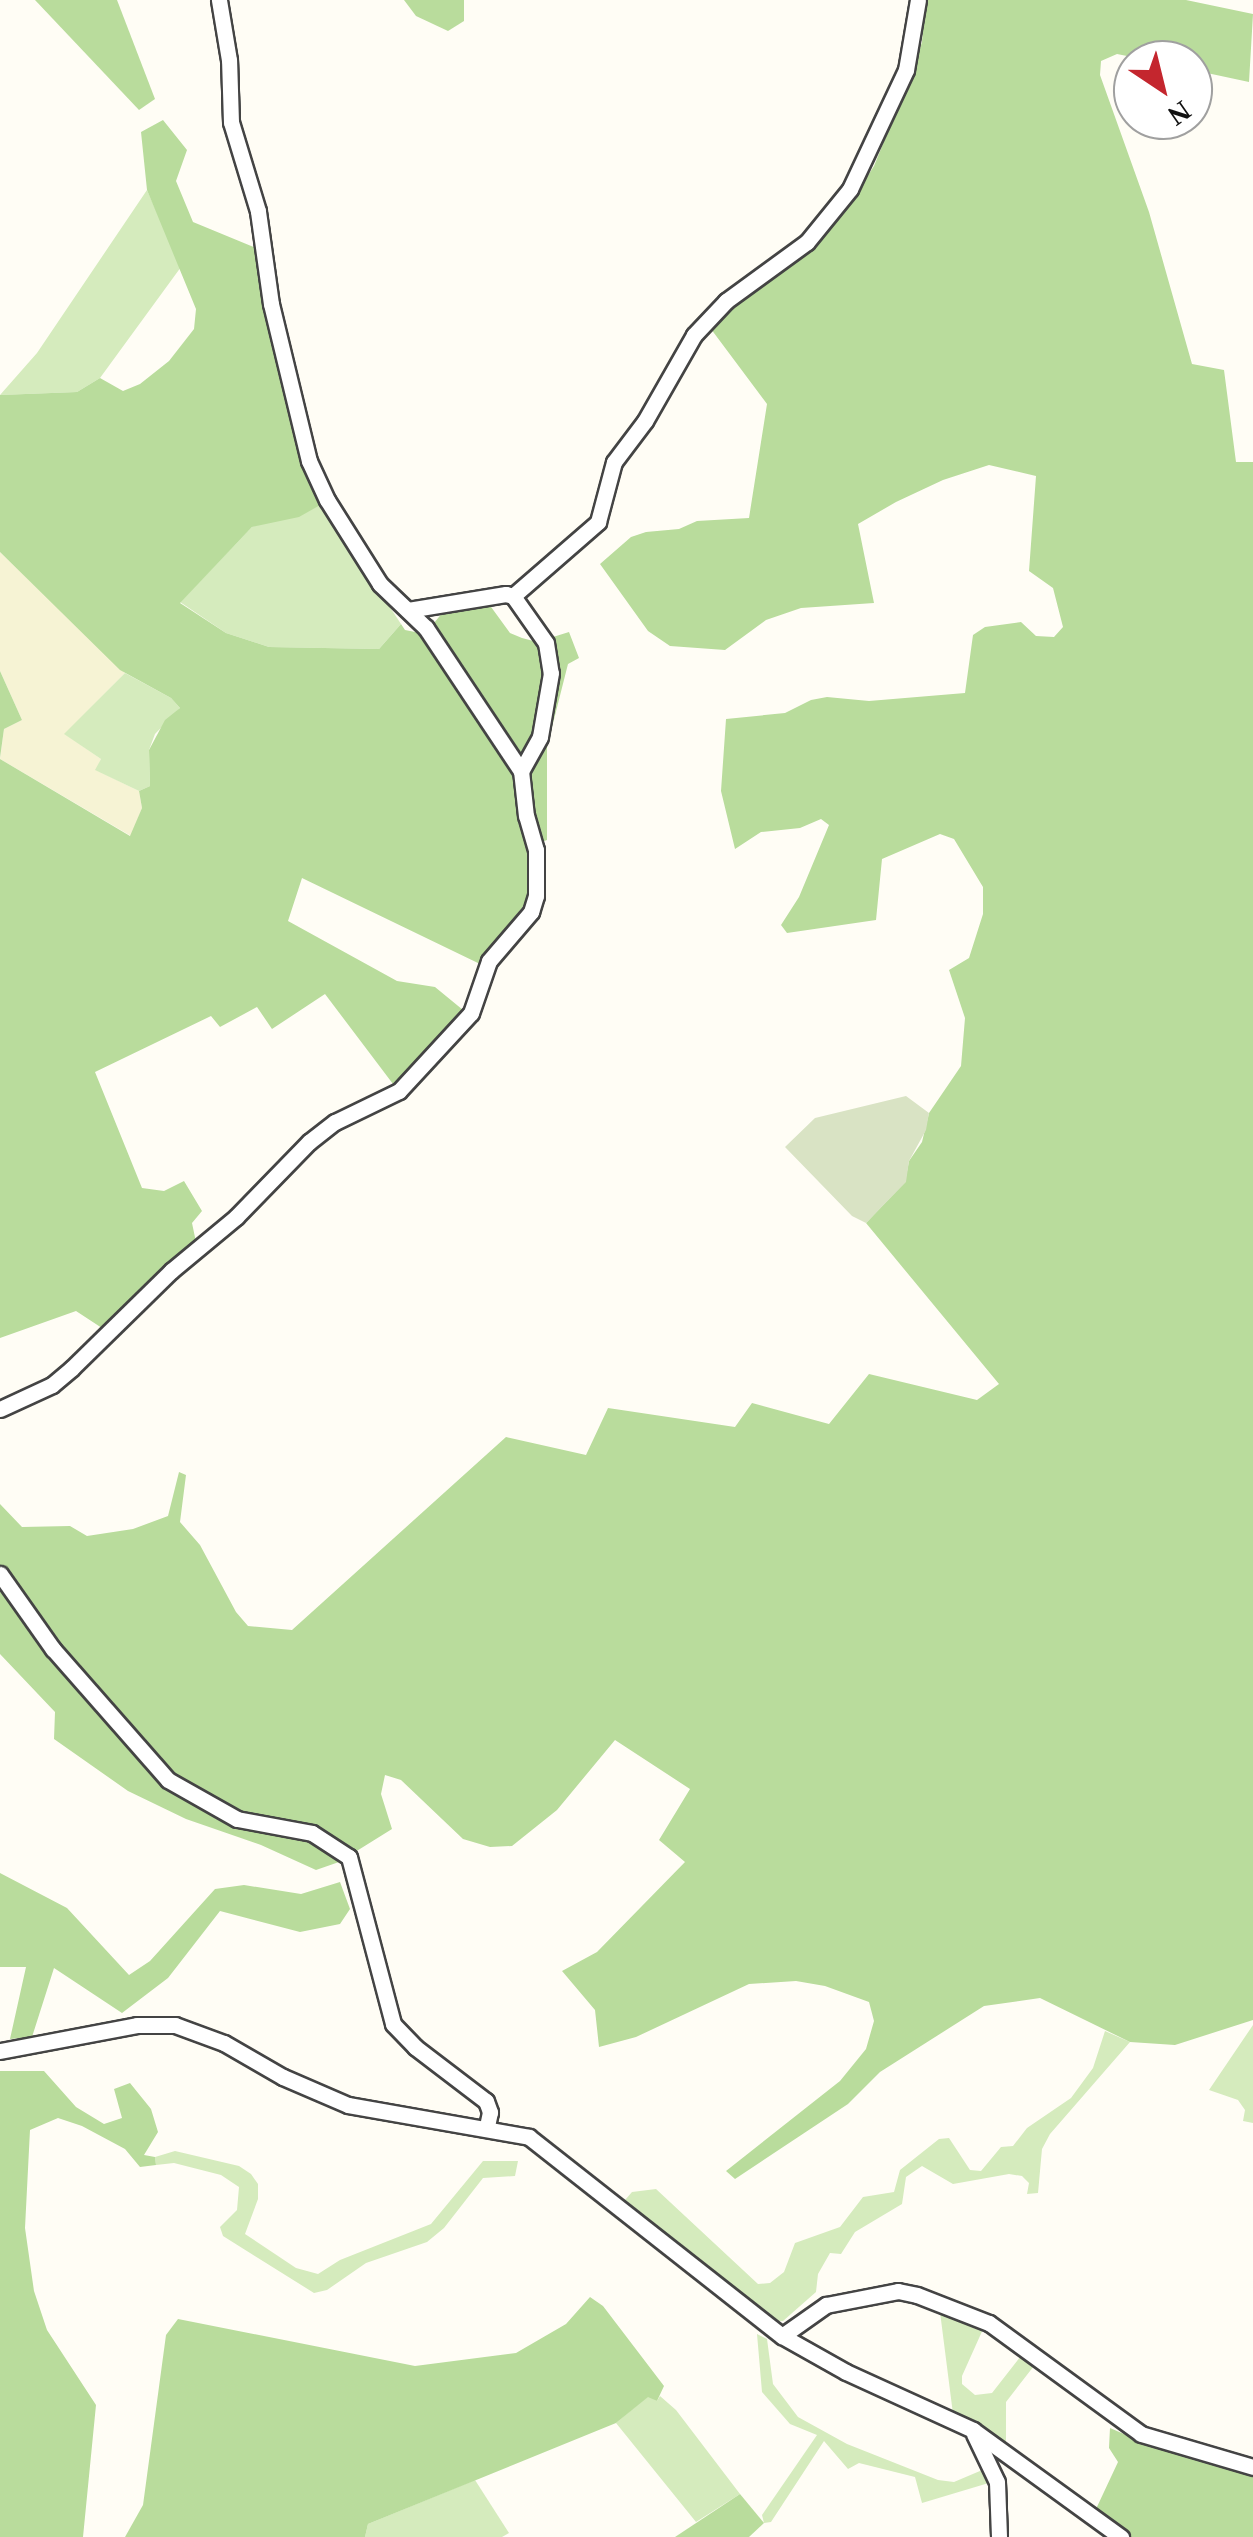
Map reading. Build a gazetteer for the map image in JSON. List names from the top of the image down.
{
  "north": "bottom right"
}
